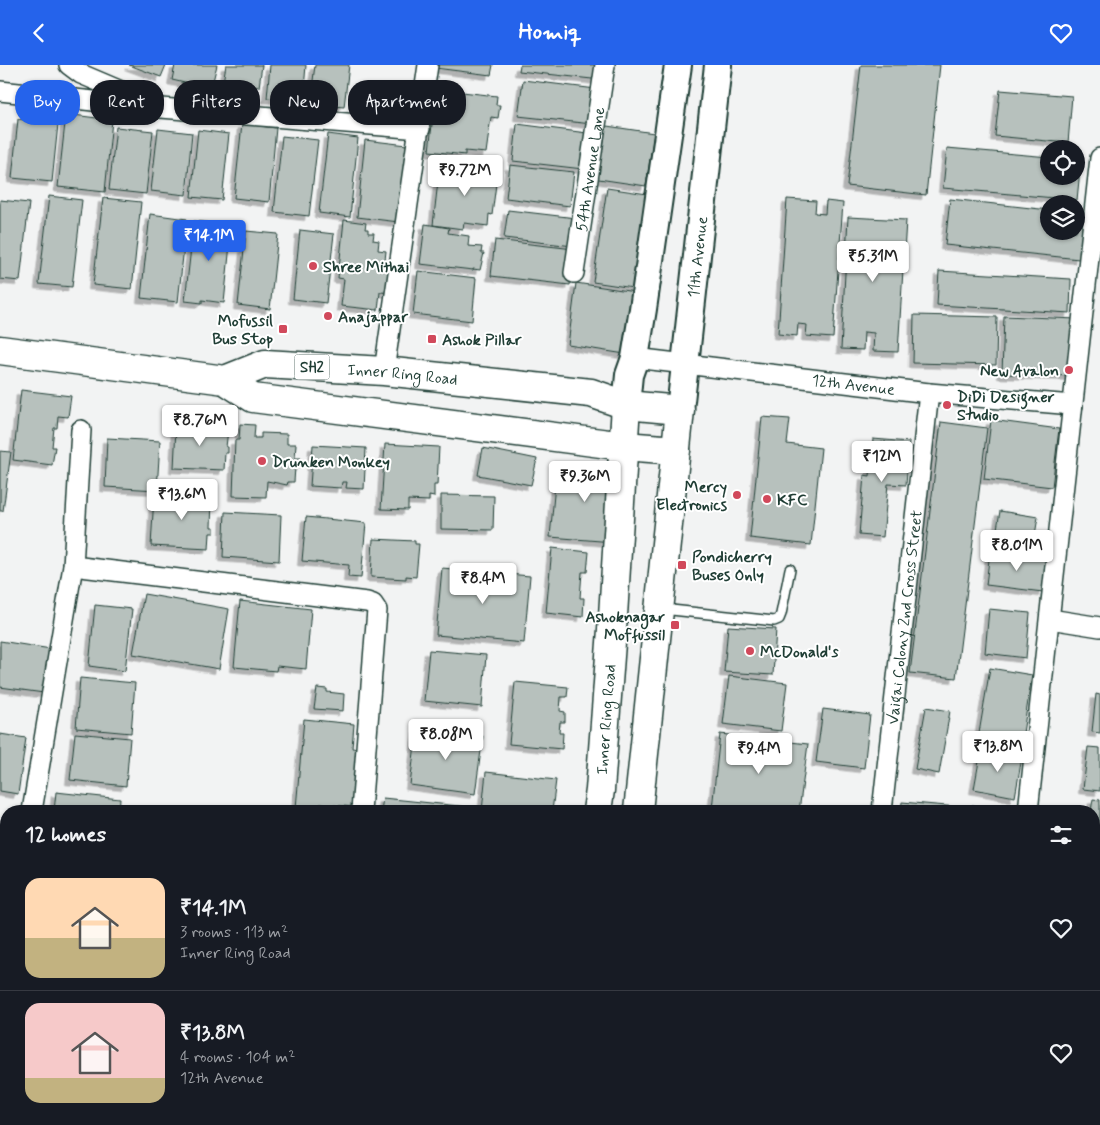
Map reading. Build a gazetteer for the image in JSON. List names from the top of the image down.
{
  "streets": {
    "main road": ["11th Avenue", "SH2", "Inner Ring Road"],
    "street": ["54th Avenue Lane", "12th Avenue", "Vaigai Colony 2nd Cross Street"]
  },
  "crossings": [
    ["11th Avenue", "Inner Ring Road"],
    ["11th Avenue", "12th Avenue"],
    ["12th Avenue", "Vaigai Colony 2nd Cross Street"]
  ],
  "places": {
    "other": [
      "Shree Mithai",
      "Anajappar",
      "New Avalon",
      "DiDi Designer Studio",
      "Drunken Monkey",
      "Mercy Electronics",
      "KFC",
      "McDonald's"
    ],
    "transit": [
      "Mofussil Bus Stop",
      "Ashok Pillar",
      "Pondicherry Buses Only",
      "Ashoknagar Moffussil"
    ]
  },
  "page": {
    "header": "Homiq",
    "chip": [
      "Buy",
      "Rent",
      "Filters",
      "New",
      "Apartment"
    ],
    "price": [
      "₹9.72M",
      "₹14.1M",
      "₹5.31M",
      "₹8.76M",
      "₹12M",
      "₹9.36M",
      "₹13.6M",
      "₹8.01M",
      "₹8.4M",
      "₹8.08M",
      "₹13.8M",
      "₹9.4M"
    ],
    "heading": "12 homes",
    "list": [
      {
        "name": "₹14.1M",
        "note": "3 rooms · 113 m² · Inner Ring Road"
      },
      {
        "name": "₹13.8M",
        "note": "4 rooms · 104 m² · 12th Avenue"
      }
    ]
  }
}
